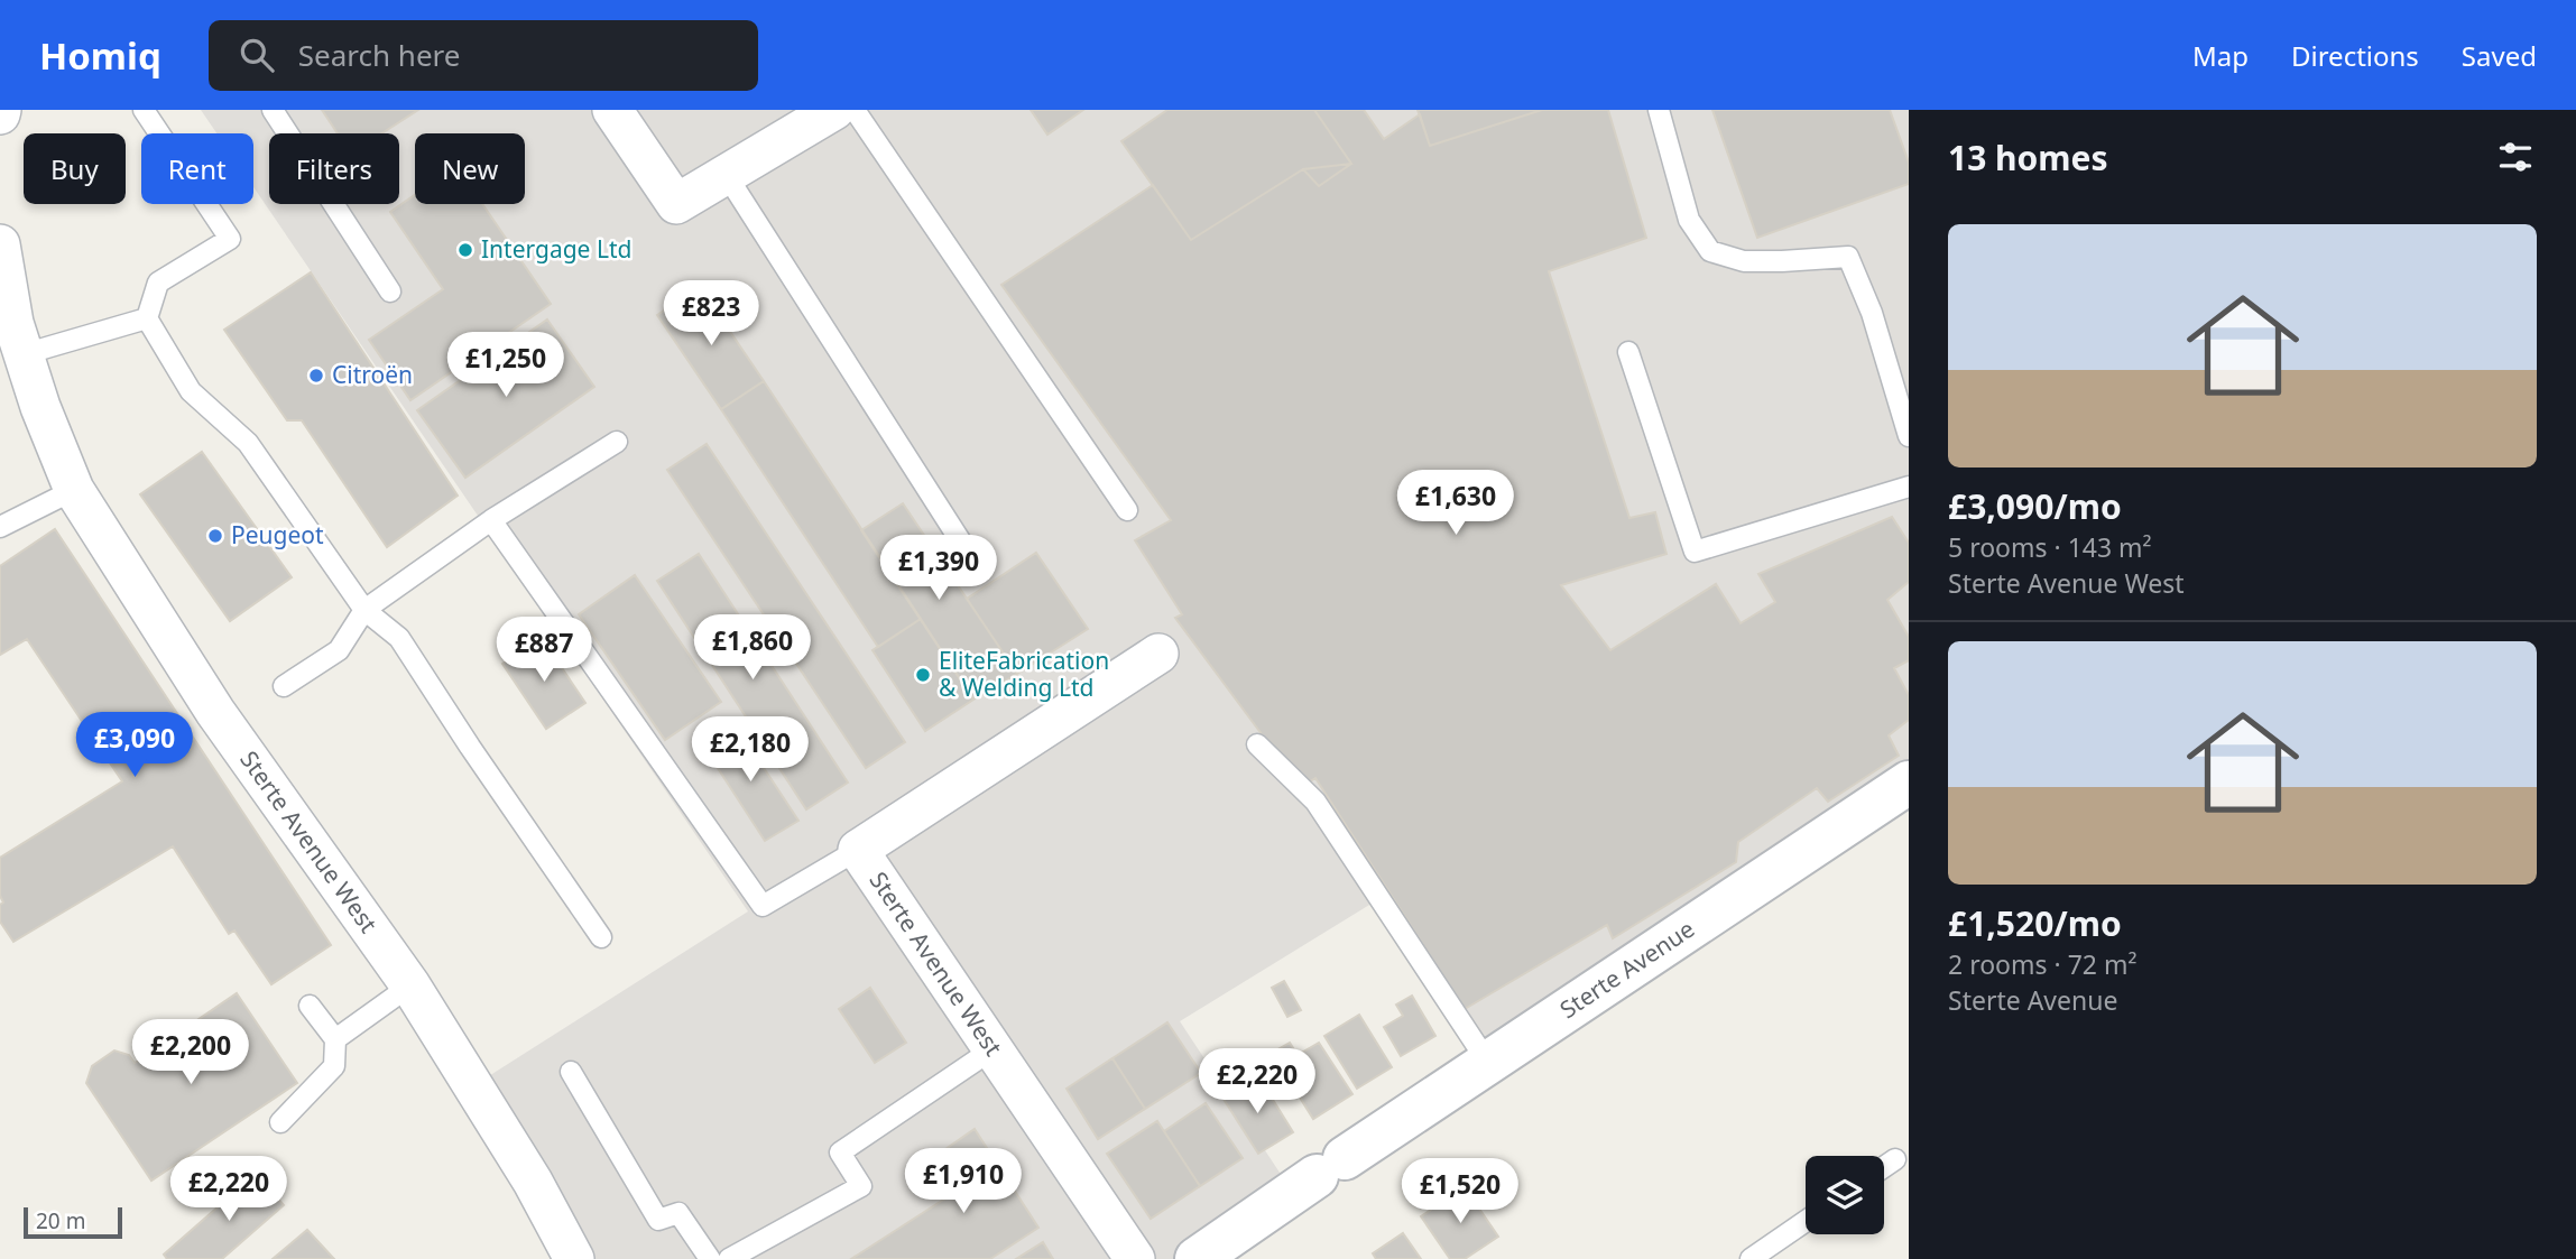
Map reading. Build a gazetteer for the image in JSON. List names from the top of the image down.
{
  "streets": {
    "street": ["Sterte Avenue West", "Sterte Avenue"]
  },
  "places": [
    "Intergage Ltd",
    "Citroën",
    "Peugeot",
    "EliteFabrication & Welding Ltd"
  ],
  "scale_bar": "20 m",
  "page": {
    "header": "Homiq",
    "search": "Search here",
    "nav": ["Map", "Directions", "Saved"],
    "heading": "13 homes",
    "chip": [
      "Buy",
      "Rent",
      "Filters",
      "New"
    ],
    "list": [
      {
        "name": "£3,090/mo",
        "note": "5 rooms · 143 m² · Sterte Avenue West"
      },
      {
        "name": "£1,520/mo",
        "note": "2 rooms · 72 m² · Sterte Avenue"
      }
    ],
    "price": [
      "£823",
      "£1,250",
      "£1,630",
      "£1,390",
      "£1,860",
      "£887",
      "£3,090",
      "£2,180",
      "£2,200",
      "£2,220",
      "£1,910",
      "£2,220",
      "£1,520"
    ],
    "scale": "20 m"
  }
}
